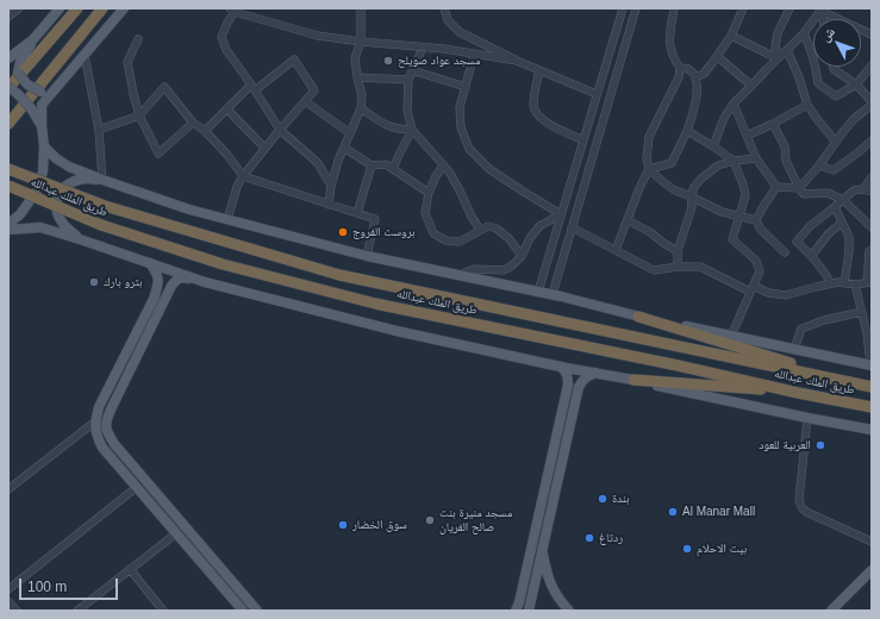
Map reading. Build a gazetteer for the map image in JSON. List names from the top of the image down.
{
  "streets": {
    "highway": ["طريق الملك عبدالله"]
  },
  "places": [
    "مسجد عواد صويلح",
    "بروست الفروج",
    "بترو بارك",
    "العربية للعود",
    "بندة",
    "Al Manar Mall",
    "مسجد منيرة بنت صالح الفريان",
    "سوق الخضار",
    "ردتاغ",
    "بيت الاحلام"
  ],
  "scale_bar": "100 m",
  "north": "top left"
}
